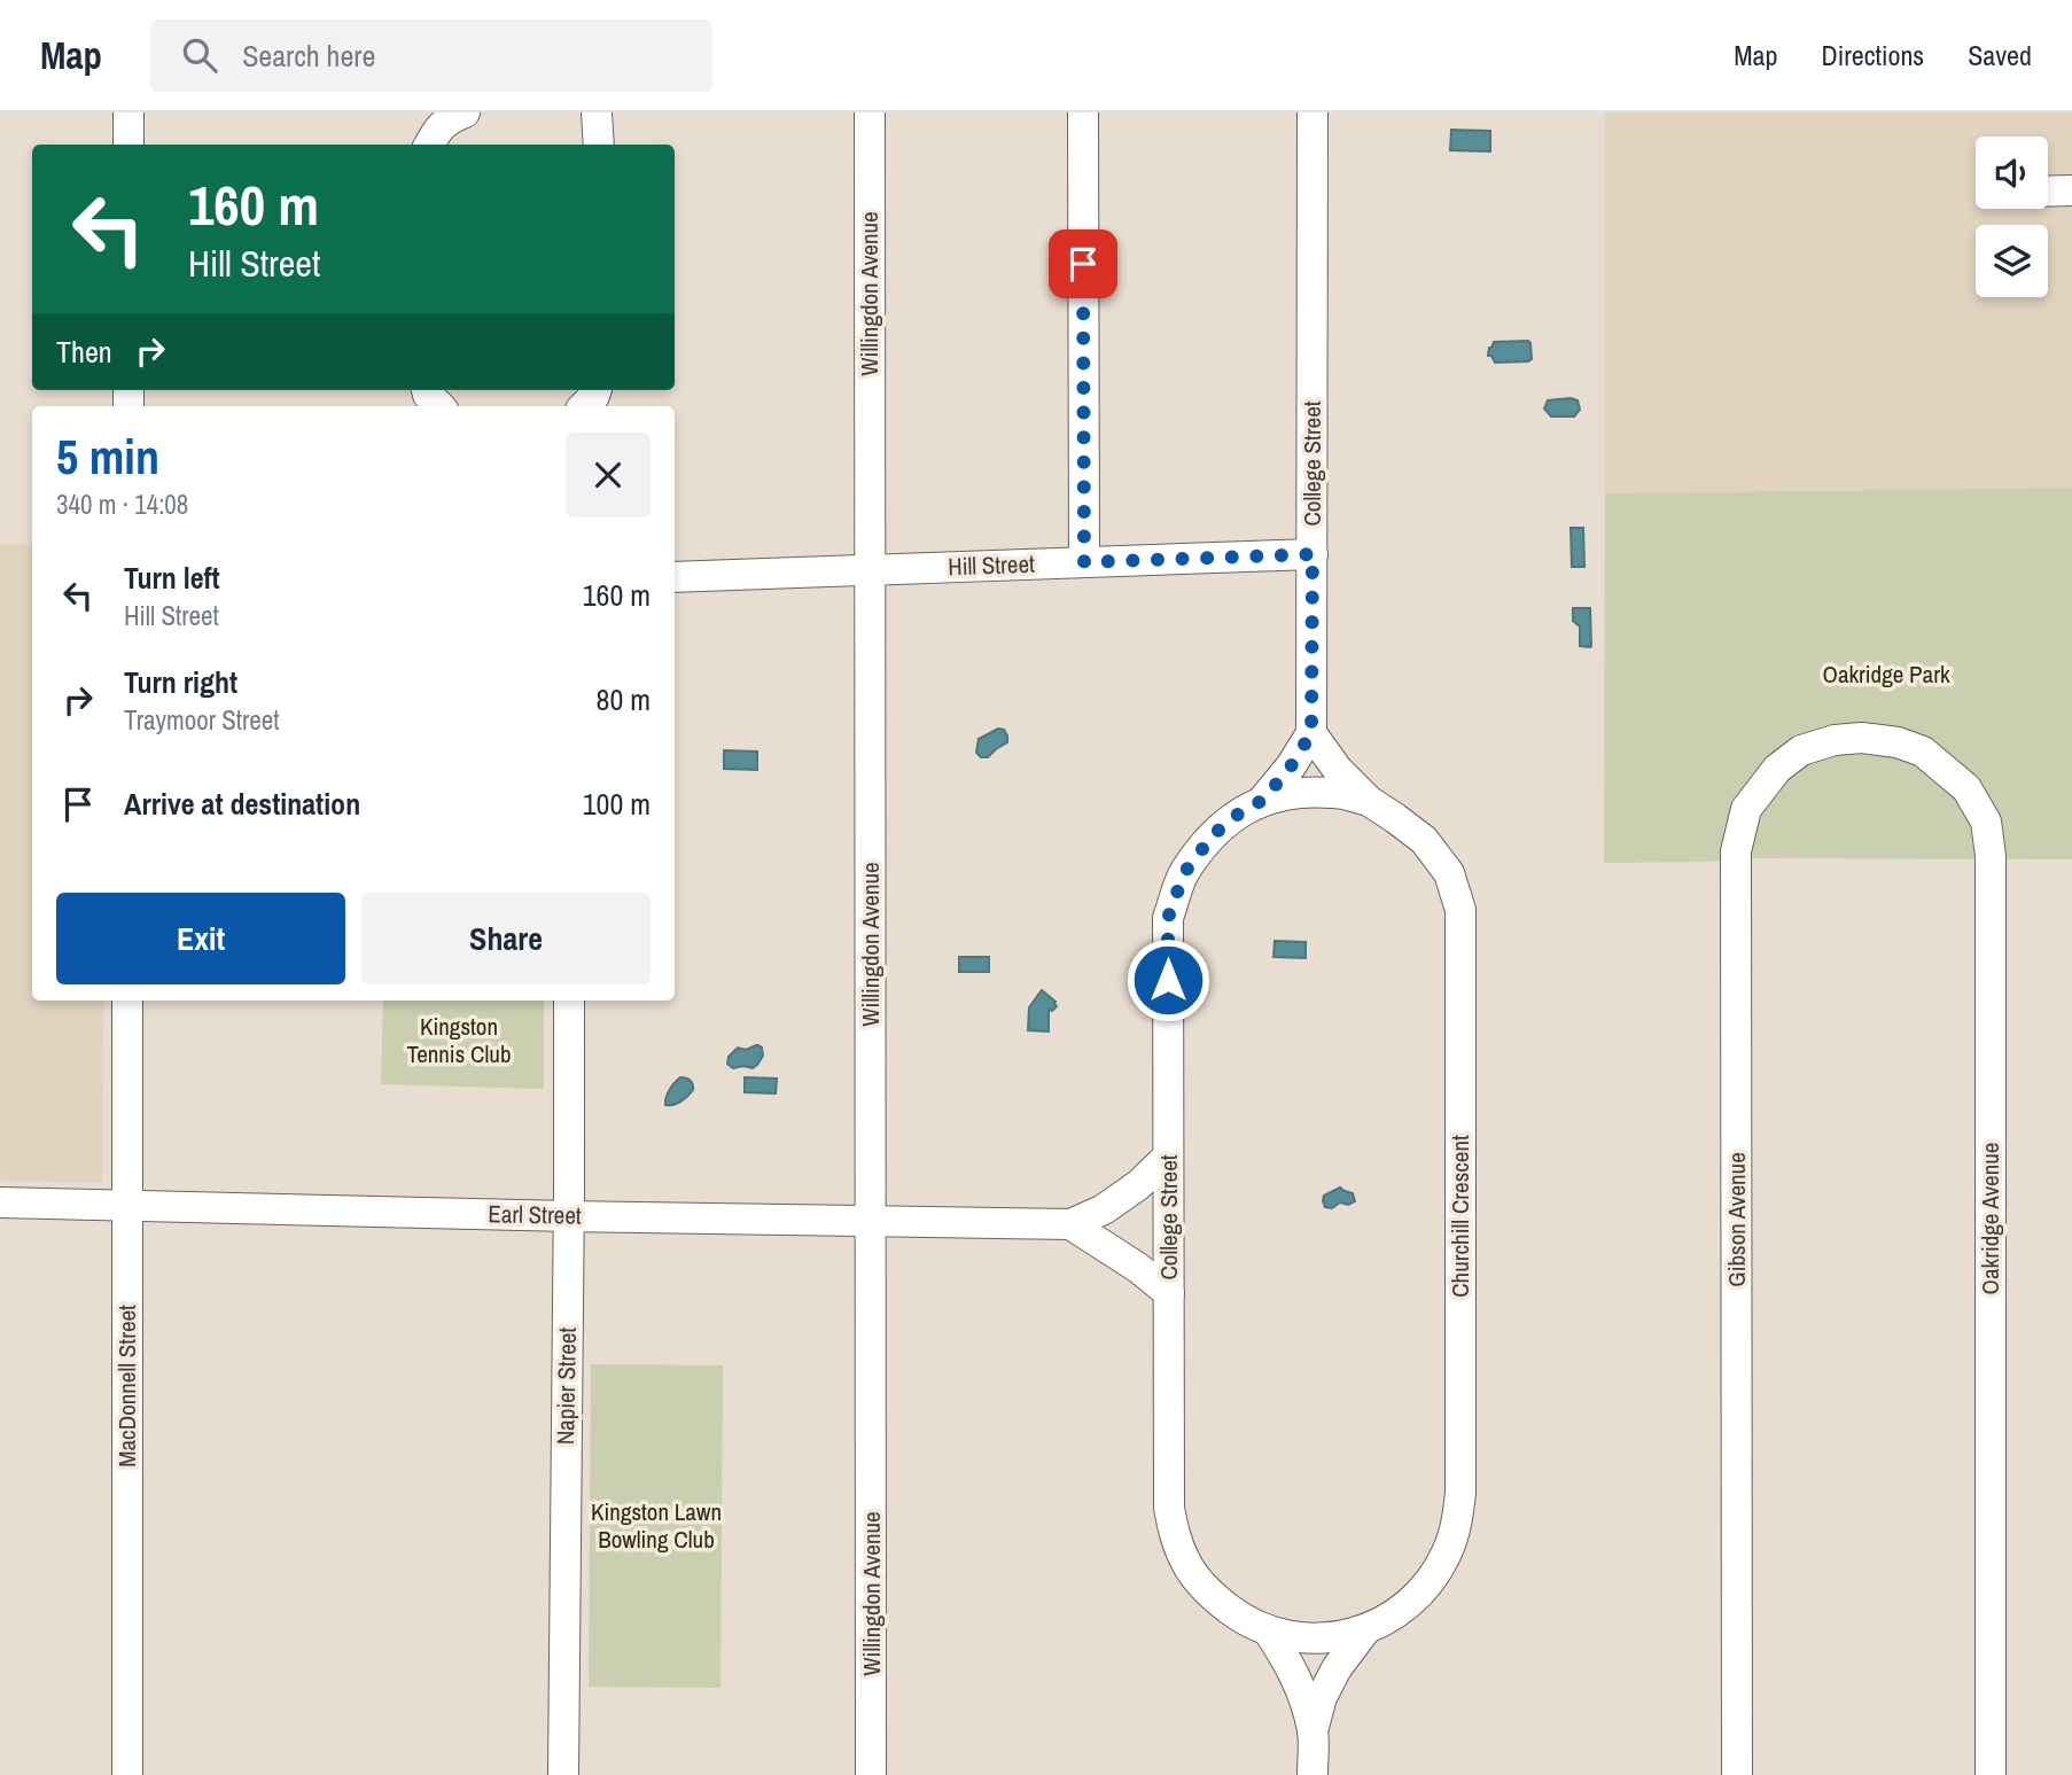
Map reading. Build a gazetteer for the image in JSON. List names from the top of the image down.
{
  "streets": {
    "street": [
      "Willingdon Avenue",
      "College Street",
      "Hill Street",
      "Earl Street",
      "Churchill Crescent",
      "Oakridge Avenue",
      "Gibson Avenue",
      "MacDonnell Street",
      "Napier Street"
    ]
  },
  "crossings": [
    ["Willingdon Avenue", "Hill Street"],
    ["Willingdon Avenue", "Earl Street"],
    ["College Street", "Hill Street"],
    ["College Street", "Earl Street"],
    ["College Street", "Churchill Crescent"],
    ["Earl Street", "MacDonnell Street"],
    ["Earl Street", "Napier Street"],
    ["Oakridge Avenue", "Gibson Avenue"]
  ],
  "parks": ["Oakridge Park", "Kingston Tennis Club", "Kingston Lawn Bowling Club"],
  "page": {
    "header": "Map",
    "search": "Search here",
    "nav": ["Map", "Directions", "Saved"],
    "turn": ["160 m", "Hill Street"],
    "then": "Then",
    "heading": ["5 min", "340 m · 14:08"],
    "list": [
      {
        "name": "Turn left",
        "note": "Hill Street",
        "value": "160 m"
      },
      {
        "name": "Turn right",
        "note": "Traymoor Street",
        "value": "80 m"
      },
      {
        "name": "Arrive at destination",
        "value": "100 m"
      }
    ],
    "buttons": ["Exit", "Share"]
  }
}
